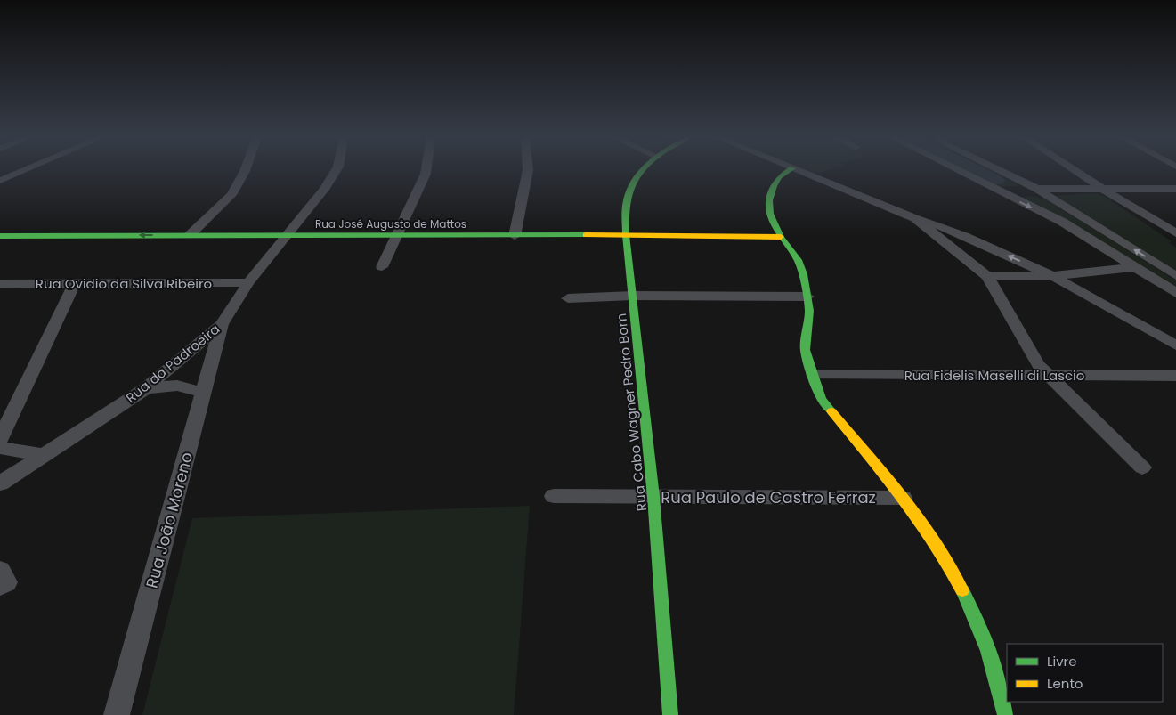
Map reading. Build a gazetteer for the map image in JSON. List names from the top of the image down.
{
  "streets": {
    "street": [
      "Rua José Augusto de Mattos",
      "Rua Ovidio da Silva Ribeiro",
      "Rua da Padroeira",
      "Rua Fidelis Maselli di Lascio",
      "Rua Cabo Wagner Pedro Bom",
      "Rua Paulo de Castro Ferraz",
      "Rua João Moreno"
    ]
  },
  "crossings": [
    ["Rua José Augusto de Mattos", "Rua da Padroeira"],
    ["Rua José Augusto de Mattos", "Rua Cabo Wagner Pedro Bom"],
    ["Rua Ovidio da Silva Ribeiro", "Rua da Padroeira"],
    ["Rua da Padroeira", "Rua João Moreno"],
    ["Rua Cabo Wagner Pedro Bom", "Rua Paulo de Castro Ferraz"]
  ],
  "legend": ["Livre", "Lento"]
}
